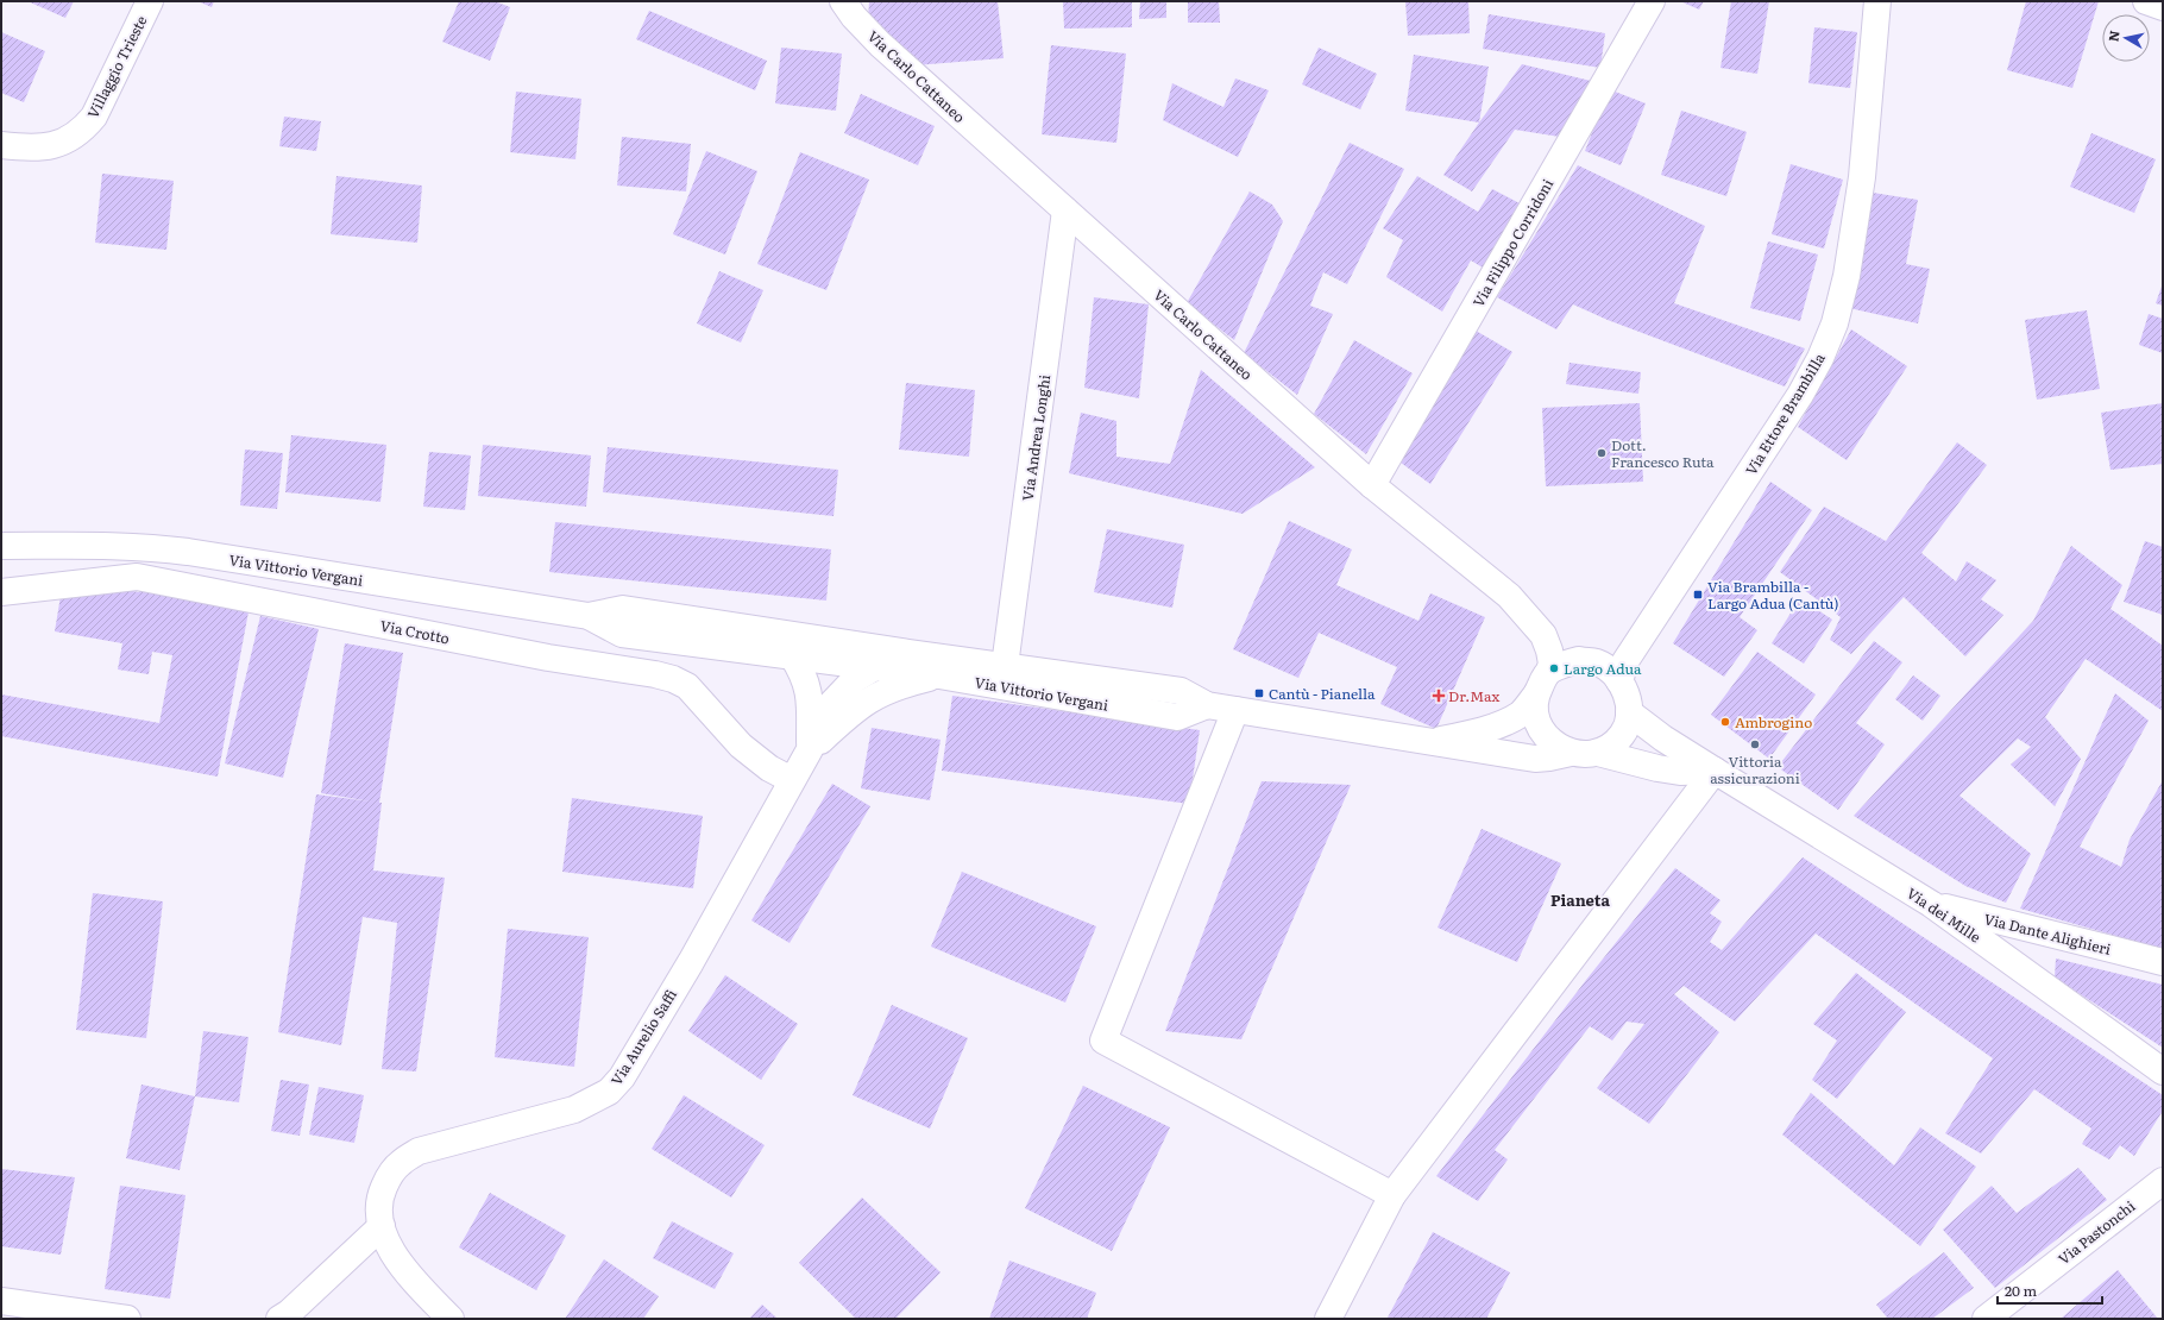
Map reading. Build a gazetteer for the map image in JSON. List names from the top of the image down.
{
  "streets": {
    "street": [
      "Villaggio Trieste",
      "Via Carlo Cattaneo",
      "Via Filippo Corridoni",
      "Via Ettore Brambilla",
      "Via Andrea Longhi",
      "Via Vittorio Vergani",
      "Via Crotto",
      "Via dei Mille",
      "Via Dante Alighieri",
      "Via Aurelio Saffi",
      "Via Pastonchi"
    ]
  },
  "crossings": [
    ["Via Carlo Cattaneo", "Via Filippo Corridoni"],
    ["Via Carlo Cattaneo", "Via Ettore Brambilla"],
    ["Via Carlo Cattaneo", "Via Andrea Longhi"],
    ["Via Carlo Cattaneo", "Via Vittorio Vergani"],
    ["Via Carlo Cattaneo", "Via dei Mille"],
    ["Via Ettore Brambilla", "Via Vittorio Vergani"],
    ["Via Ettore Brambilla", "Via dei Mille"],
    ["Via Andrea Longhi", "Via Vittorio Vergani"],
    ["Via Vittorio Vergani", "Via dei Mille"],
    ["Via Vittorio Vergani", "Via Aurelio Saffi"],
    ["Via Crotto", "Via Aurelio Saffi"],
    ["Via dei Mille", "Via Dante Alighieri"]
  ],
  "districts": ["Pianeta"],
  "places": {
    "other": [
      "Dott. Francesco Ruta",
      "Largo Adua",
      "Ambrogino",
      "Vittoria assicurazioni"
    ],
    "transit": ["Via Brambilla - Largo Adua (Cantù)", "Cantù - Pianella"],
    "health": ["Dr.Max"]
  },
  "scale_bar": "20 m",
  "north": "left"
}
